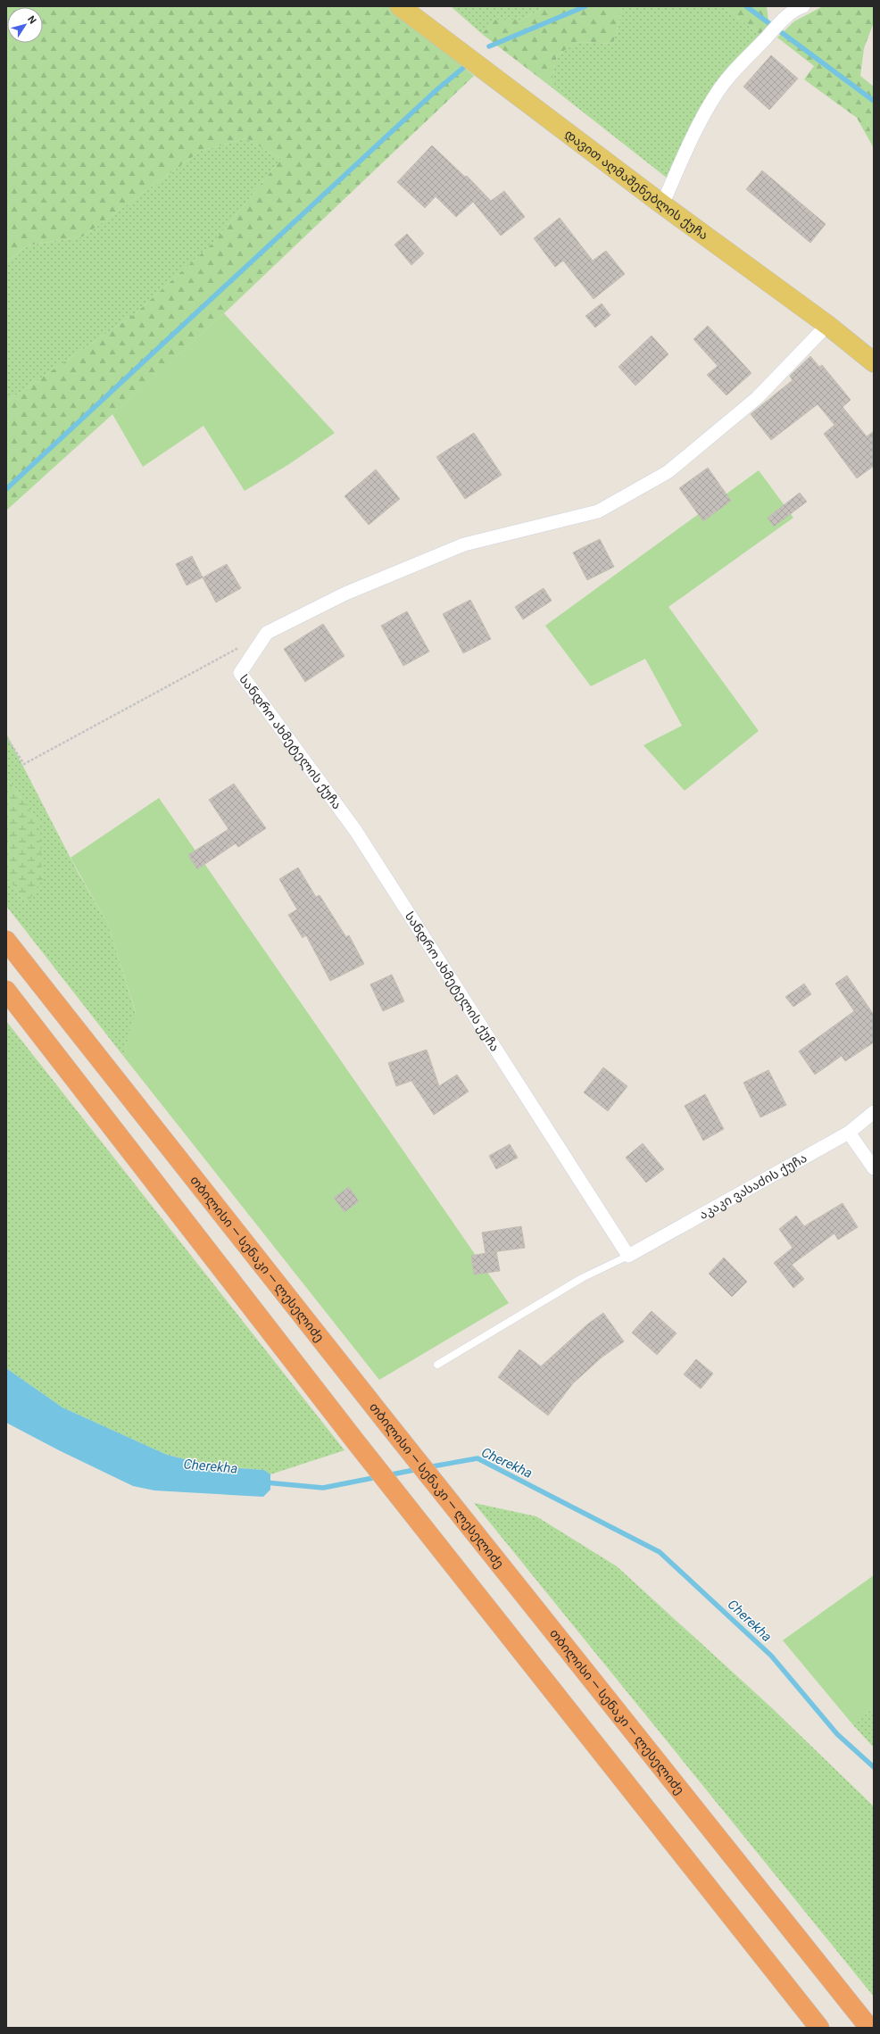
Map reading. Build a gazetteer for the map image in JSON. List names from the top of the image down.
{
  "streets": {
    "highway": ["თბილისი — სენაკი — ლესელიძე"],
    "main road": ["დავით აღმაშენებლის ქუჩა"],
    "street": ["სანდრო ახმეტელის ქუჩა", "აკაკი ვასაძის ქუჩა"]
  },
  "crossings": [
    ["დავით აღმაშენებლის ქუჩა", "სანდრო ახმეტელის ქუჩა"],
    ["სანდრო ახმეტელის ქუჩა", "აკაკი ვასაძის ქუჩა"]
  ],
  "water": ["Cherekha"],
  "north": "top right"
}
